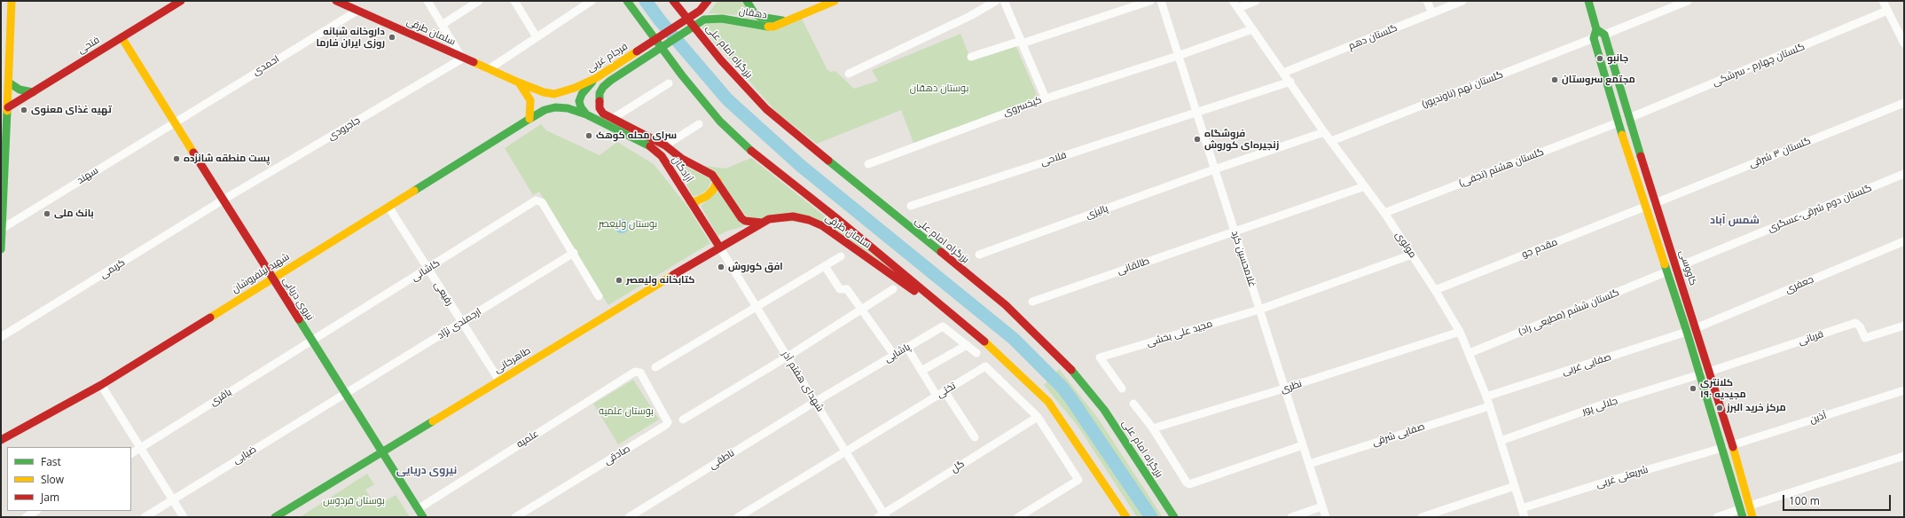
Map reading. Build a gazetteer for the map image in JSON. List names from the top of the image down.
{
  "streets": {
    "main road": [
      "دهقان",
      "سلمان طرقی",
      "فتحی",
      "بزرگراه امام علی",
      "فرجام غربی",
      "آزادگان",
      "کاووسی",
      "شهید نیلفروشان",
      "نیروی دریایی",
      "طاهرخانی"
    ],
    "street": [
      "گلستان دهم",
      "گلستان چهارم - سرشکی",
      "احمدی",
      "گلستان نهم (ناوندپور)",
      "کیخسروی",
      "جاجرودی",
      "گلستان ۳ شرقی",
      "فلاحی",
      "گلستان هشتم (نجفی)",
      "سهند",
      "گلستان دوم شرقی-عسگری",
      "پالیزی",
      "مولوی",
      "مقدم جو",
      "غلامحسین کرد",
      "طالقانی",
      "کریمی",
      "کاشانی",
      "جعفری",
      "رفیعی",
      "گلستان ششم (مطیعی راد)",
      "ارجمندی نژاد",
      "مجید علی بخشی",
      "قربانی",
      "پاشایی",
      "صفایی غربی",
      "شهدای هفتم آذر",
      "نظری",
      "تختی",
      "باقری",
      "جلالی پور",
      "آذین",
      "صفایی شرقی",
      "علمیه",
      "ضیایی",
      "صادقی",
      "ناطقی",
      "گل",
      "شریعتی غربی"
    ]
  },
  "crossings": [
    ["دهقان", "سلمان طرقی"],
    ["سلمان طرقی", "فرجام غربی"],
    ["سلمان طرقی", "احمدی"],
    ["سلمان طرقی", "جاجرودی"],
    ["سلمان طرقی", "طاهرخانی"],
    ["گلستان دهم", "مولوی"],
    ["فتحی", "نیروی دریایی"],
    ["گلستان چهارم - سرشکی", "کاووسی"],
    ["احمدی", "سهند"],
    ["احمدی", "نیروی دریایی"],
    ["گلستان نهم (ناوندپور)", "مولوی"],
    ["کیخسروی", "مولوی"],
    ["کیخسروی", "غلامحسین کرد"],
    ["جاجرودی", "کریمی"],
    ["جاجرودی", "نیروی دریایی"],
    ["گلستان ۳ شرقی", "کاووسی"],
    ["فلاحی", "مولوی"],
    ["فلاحی", "غلامحسین کرد"],
    ["گلستان هشتم (نجفی)", "مولوی"],
    ["گلستان هشتم (نجفی)", "کاووسی"],
    ["آزادگان", "شهید نیلفروشان"],
    ["آزادگان", "طاهرخانی"],
    ["آزادگان", "شهدای هفتم آذر"],
    ["سهند", "نیروی دریایی"],
    ["گلستان دوم شرقی-عسگری", "کاووسی"],
    ["پالیزی", "مولوی"],
    ["پالیزی", "غلامحسین کرد"],
    ["مولوی", "مقدم جو"],
    ["مولوی", "طالقانی"],
    ["مولوی", "گلستان ششم (مطیعی راد)"],
    ["مولوی", "مجید علی بخشی"],
    ["مولوی", "صفایی غربی"],
    ["مولوی", "نظری"],
    ["مولوی", "جلالی پور"],
    ["مولوی", "صفایی شرقی"],
    ["مولوی", "شریعتی غربی"],
    ["مقدم جو", "کاووسی"],
    ["غلامحسین کرد", "طالقانی"],
    ["غلامحسین کرد", "مجید علی بخشی"],
    ["غلامحسین کرد", "نظری"],
    ["غلامحسین کرد", "صفایی شرقی"],
    ["کاووسی", "جعفری"],
    ["کاووسی", "گلستان ششم (مطیعی راد)"],
    ["کاووسی", "قربانی"],
    ["کاووسی", "صفایی غربی"],
    ["کاووسی", "جلالی پور"],
    ["کاووسی", "آذین"],
    ["کاووسی", "شریعتی غربی"],
    ["کریمی", "نیروی دریایی"],
    ["کاشانی", "رفیعی"],
    ["کاشانی", "نیروی دریایی"],
    ["کاشانی", "ارجمندی نژاد"],
    ["کاشانی", "باقری"],
    ["شهید نیلفروشان", "رفیعی"],
    ["شهید نیلفروشان", "نیروی دریایی"],
    ["رفیعی", "ارجمندی نژاد"],
    ["رفیعی", "طاهرخانی"],
    ["نیروی دریایی", "ارجمندی نژاد"],
    ["نیروی دریایی", "طاهرخانی"],
    ["نیروی دریایی", "باقری"],
    ["نیروی دریایی", "علمیه"],
    ["نیروی دریایی", "ضیایی"],
    ["ارجمندی نژاد", "ضیایی"],
    ["پاشایی", "شهدای هفتم آذر"],
    ["پاشایی", "ناطقی"],
    ["طاهرخانی", "شهدای هفتم آذر"],
    ["شهدای هفتم آذر", "تختی"],
    ["شهدای هفتم آذر", "ناطقی"],
    ["شهدای هفتم آذر", "گل"],
    ["تختی", "گل"],
    ["علمیه", "صادقی"]
  ],
  "districts": ["شمس آباد", "نیروی دریایی"],
  "parks": [
    "بوستان دهقان",
    "بوستان ولیعصر",
    "بوستان علمیه",
    "بوستان فردوس"
  ],
  "places": [
    "داروخانه شبانه روزی ایران فارما",
    "جانبو",
    "مجتمع سروستان",
    "تهیه غذای معنوی",
    "سرای محله کوهک",
    "فروشگاه زنجیره‌ای کوروش",
    "پست منطقه شانزده",
    "بانک ملی",
    "افق کوروش",
    "کتابخانه ولیعصر",
    "کلانتری ۱۹۰ مجیدیه",
    "مرکز خرید البرز"
  ],
  "legend": ["Fast", "Slow", "Jam"],
  "scale_bar": "100 m"
}
